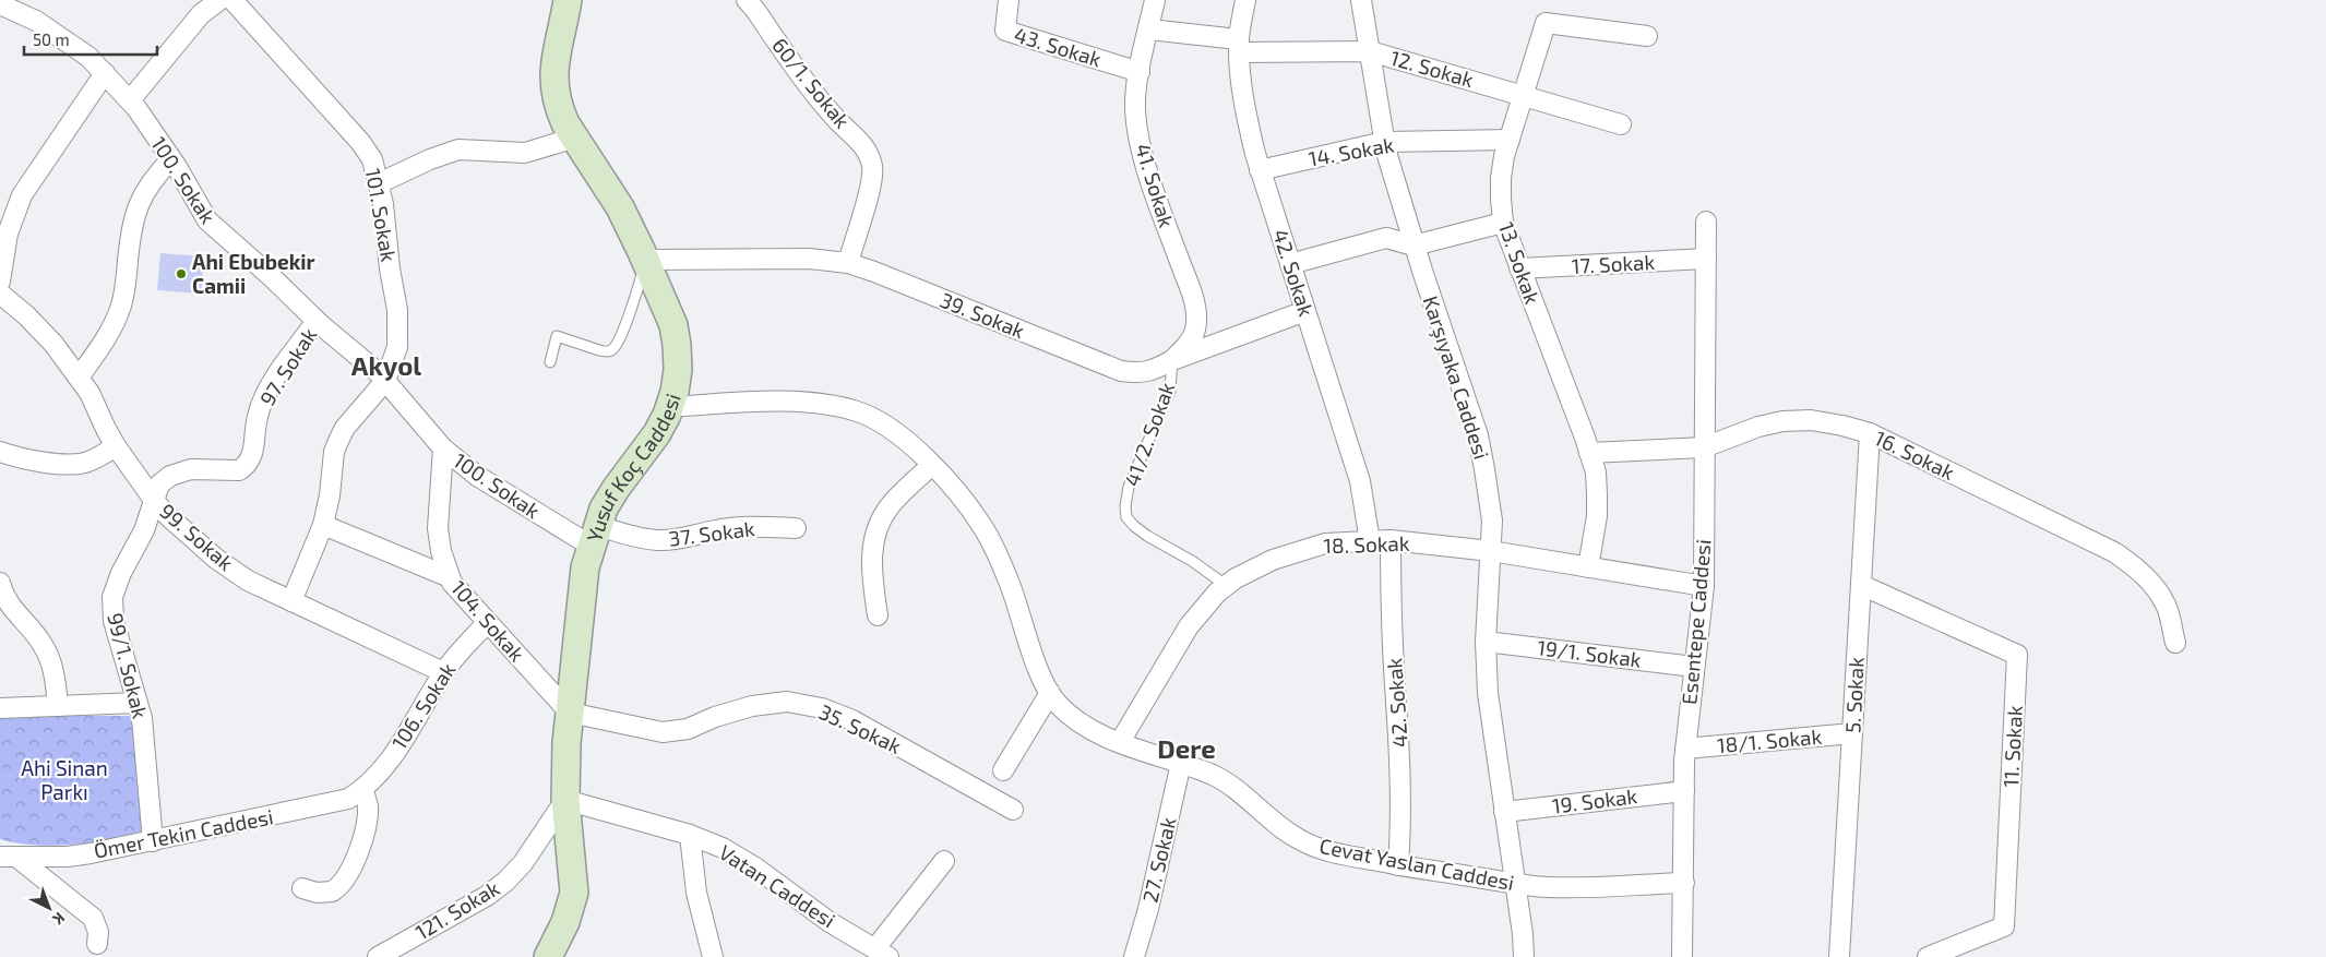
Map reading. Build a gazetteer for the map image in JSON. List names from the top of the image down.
{
  "streets": {
    "street": [
      "43. Sokak",
      "12. Sokak",
      "60/1. Sokak",
      "14. Sokak",
      "100. Sokak",
      "41. Sokak",
      "101. Sokak",
      "13. Sokak",
      "17. Sokak",
      "42. Sokak",
      "39. Sokak",
      "97. Sokak",
      "Karşıyaka Caddesi",
      "16. Sokak",
      "Yusuf Koç Caddesi",
      "37. Sokak",
      "99. Sokak",
      "18. Sokak",
      "104. Sokak",
      "Esentepe Caddesi",
      "19/1. Sokak",
      "99/1. Sokak",
      "5. Sokak",
      "106. Sokak",
      "35. Sokak",
      "18/1. Sokak",
      "11. Sokak",
      "19. Sokak",
      "Ömer Tekin Caddesi",
      "27. Sokak",
      "Cevat Yaslan Caddesi",
      "Vatan Caddesi",
      "121. Sokak"
    ],
    "lane": ["41/2. Sokak"]
  },
  "crossings": [
    ["43. Sokak", "41. Sokak"],
    ["12. Sokak", "41. Sokak"],
    ["12. Sokak", "13. Sokak"],
    ["12. Sokak", "42. Sokak"],
    ["12. Sokak", "Karşıyaka Caddesi"],
    ["60/1. Sokak", "39. Sokak"],
    ["14. Sokak", "13. Sokak"],
    ["14. Sokak", "42. Sokak"],
    ["14. Sokak", "Karşıyaka Caddesi"],
    ["100. Sokak", "101. Sokak"],
    ["100. Sokak", "97. Sokak"],
    ["100. Sokak", "Yusuf Koç Caddesi"],
    ["100. Sokak", "37. Sokak"],
    ["100. Sokak", "104. Sokak"],
    ["41. Sokak", "39. Sokak"],
    ["41. Sokak", "41/2. Sokak"],
    ["13. Sokak", "17. Sokak"],
    ["13. Sokak", "16. Sokak"],
    ["13. Sokak", "18. Sokak"],
    ["17. Sokak", "Esentepe Caddesi"],
    ["42. Sokak", "39. Sokak"],
    ["42. Sokak", "18. Sokak"],
    ["42. Sokak", "Cevat Yaslan Caddesi"],
    ["39. Sokak", "41/2. Sokak"],
    ["39. Sokak", "Yusuf Koç Caddesi"],
    ["97. Sokak", "99. Sokak"],
    ["97. Sokak", "99/1. Sokak"],
    ["Karşıyaka Caddesi", "18. Sokak"],
    ["Karşıyaka Caddesi", "19/1. Sokak"],
    ["Karşıyaka Caddesi", "19. Sokak"],
    ["Karşıyaka Caddesi", "Cevat Yaslan Caddesi"],
    ["41/2. Sokak", "18. Sokak"],
    ["16. Sokak", "Esentepe Caddesi"],
    ["16. Sokak", "5. Sokak"],
    ["Yusuf Koç Caddesi", "37. Sokak"],
    ["Yusuf Koç Caddesi", "104. Sokak"],
    ["Yusuf Koç Caddesi", "35. Sokak"],
    ["Yusuf Koç Caddesi", "Cevat Yaslan Caddesi"],
    ["Yusuf Koç Caddesi", "Vatan Caddesi"],
    ["Yusuf Koç Caddesi", "121. Sokak"],
    ["99. Sokak", "99/1. Sokak"],
    ["99. Sokak", "106. Sokak"],
    ["18. Sokak", "Esentepe Caddesi"],
    ["18. Sokak", "Cevat Yaslan Caddesi"],
    ["104. Sokak", "106. Sokak"],
    ["104. Sokak", "35. Sokak"],
    ["Esentepe Caddesi", "19/1. Sokak"],
    ["Esentepe Caddesi", "18/1. Sokak"],
    ["Esentepe Caddesi", "19. Sokak"],
    ["Esentepe Caddesi", "Cevat Yaslan Caddesi"],
    ["99/1. Sokak", "Ömer Tekin Caddesi"],
    ["5. Sokak", "18/1. Sokak"],
    ["5. Sokak", "11. Sokak"],
    ["106. Sokak", "Ömer Tekin Caddesi"],
    ["27. Sokak", "Cevat Yaslan Caddesi"],
    ["Vatan Caddesi", "121. Sokak"]
  ],
  "districts": ["Akyol", "Dere"],
  "parks": ["Ahi Sinan Parkı"],
  "places": ["Ahi Ebubekir Camii"],
  "scale_bar": "50 m",
  "north": "bottom right"
}
